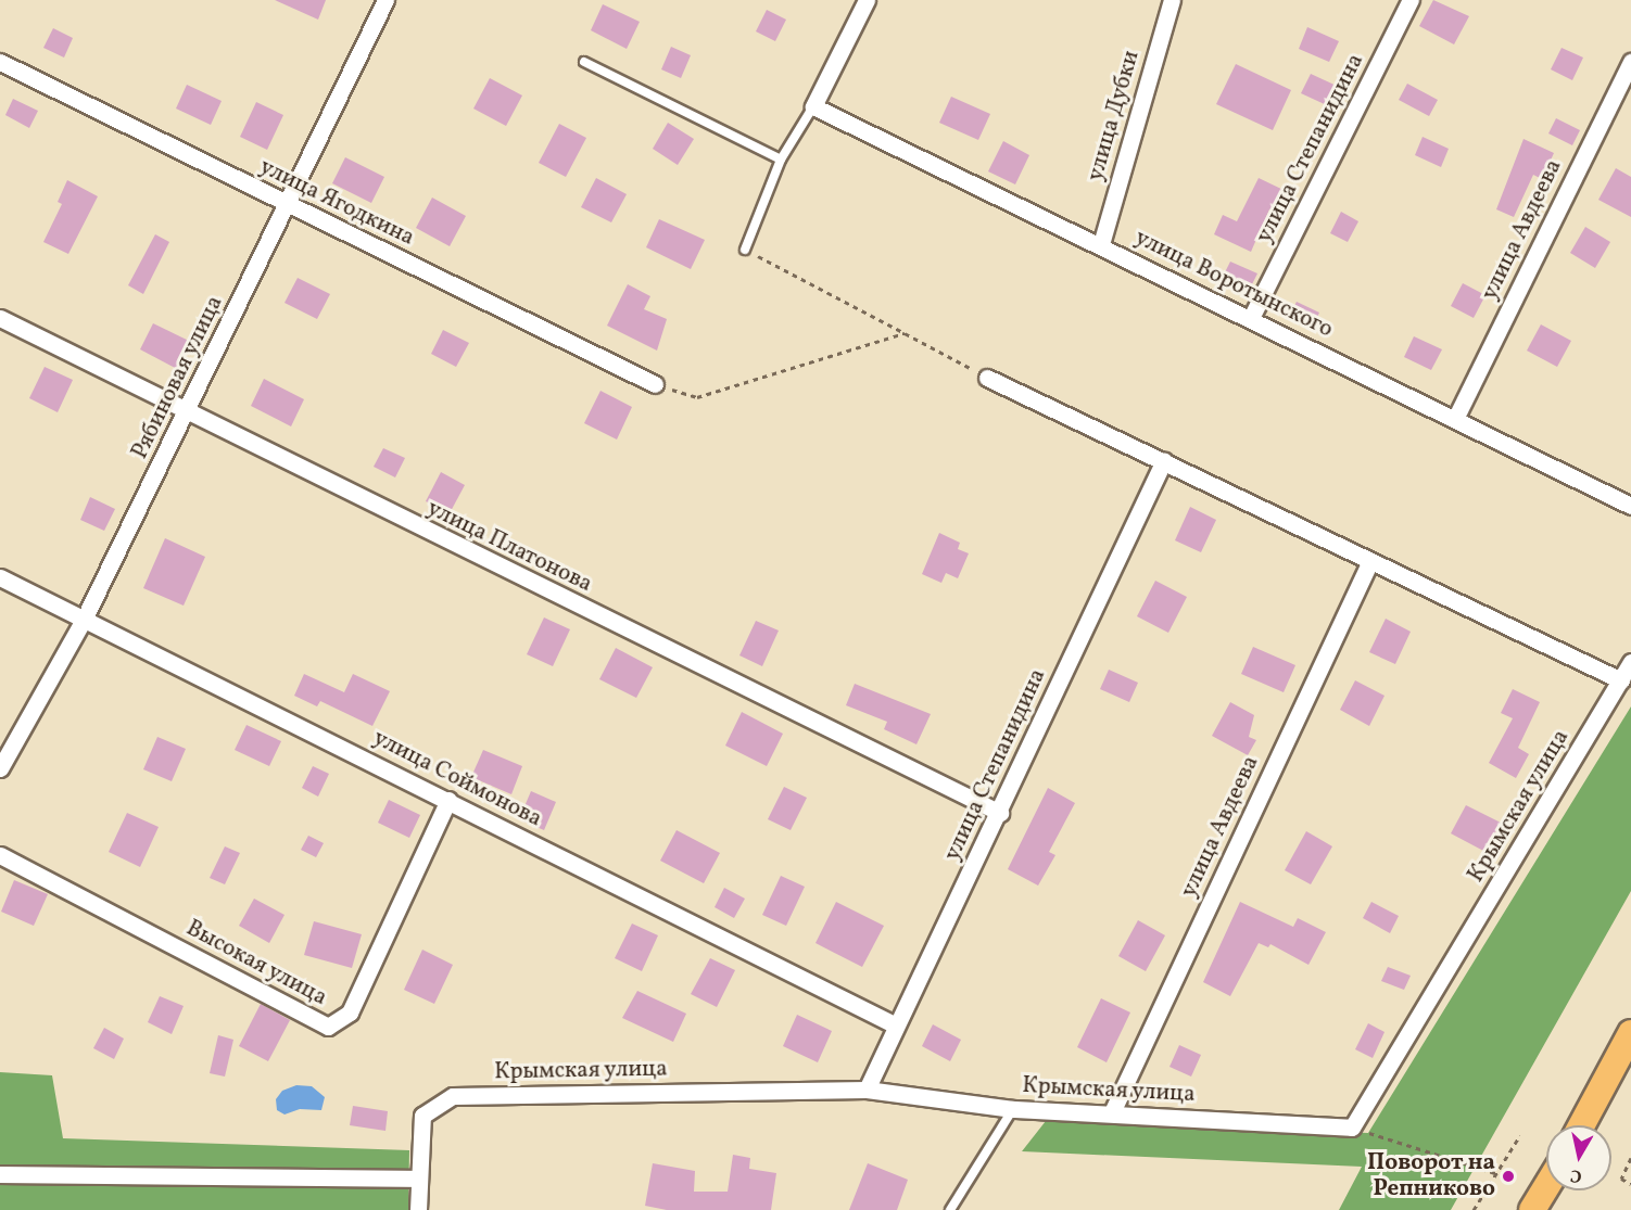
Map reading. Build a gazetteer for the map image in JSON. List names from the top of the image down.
{
  "streets": {
    "street": [
      "улица Дубки",
      "улица Степанидина",
      "улица Ягодкина",
      "улица Авдеева",
      "улица Воротынского",
      "Рябиновая улица",
      "улица Платонова",
      "улица Соймонова",
      "Крымская улица",
      "Высокая улица"
    ]
  },
  "crossings": [
    ["улица Дубки", "улица Воротынского"],
    ["улица Степанидина", "улица Воротынского"],
    ["улица Степанидина", "улица Платонова"],
    ["улица Степанидина", "улица Соймонова"],
    ["улица Степанидина", "Крымская улица"],
    ["улица Ягодкина", "Рябиновая улица"],
    ["улица Авдеева", "улица Воротынского"],
    ["улица Авдеева", "Крымская улица"],
    ["Рябиновая улица", "улица Платонова"],
    ["Рябиновая улица", "улица Соймонова"],
    ["улица Соймонова", "Высокая улица"]
  ],
  "places": ["Поворот на Репниково"],
  "north": "bottom"
}
